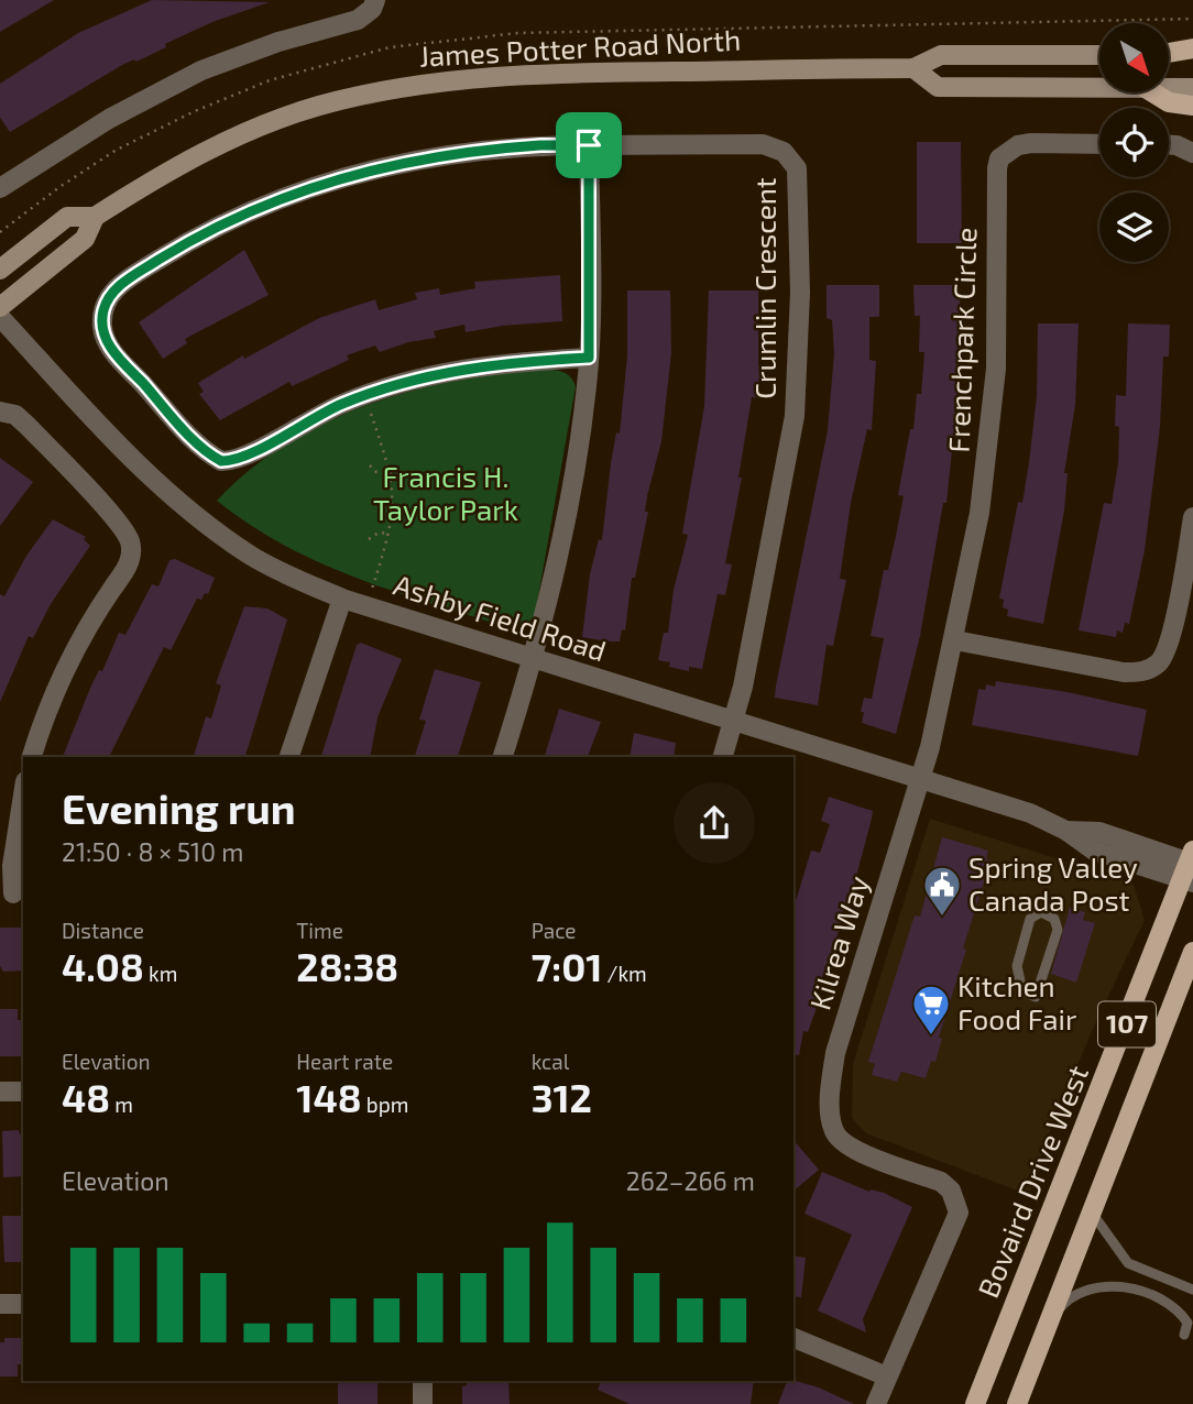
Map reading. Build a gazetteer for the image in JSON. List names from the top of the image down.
{
  "streets": {
    "main road": ["James Potter Road North", "107", "Bovaird Drive West"],
    "street": [
      "Crumlin Crescent",
      "Frenchpark Circle",
      "Ashby Field Road",
      "Kilrea Way"
    ]
  },
  "crossings": [
    ["Crumlin Crescent", "Ashby Field Road"],
    ["Frenchpark Circle", "Ashby Field Road"],
    ["Frenchpark Circle", "Kilrea Way"],
    ["Ashby Field Road", "Kilrea Way"],
    ["Ashby Field Road", "Bovaird Drive West"]
  ],
  "parks": ["Francis H. Taylor Park"],
  "places": {
    "public building": ["Spring Valley Canada Post"],
    "supermarket": ["Kitchen Food Fair"]
  },
  "north": "bottom right",
  "page": {
    "heading": ["Evening run", "21:50 · 8 × 510 m"],
    "stats": [
      ["Distance", "4.08 km"],
      ["Time", "28:38"],
      ["Pace", "7:01 /km"],
      ["Elevation", "48 m"],
      ["Heart rate", "148 bpm"],
      ["kcal", "312"]
    ],
    "chart": ["Elevation", "262–266 m"]
  }
}
